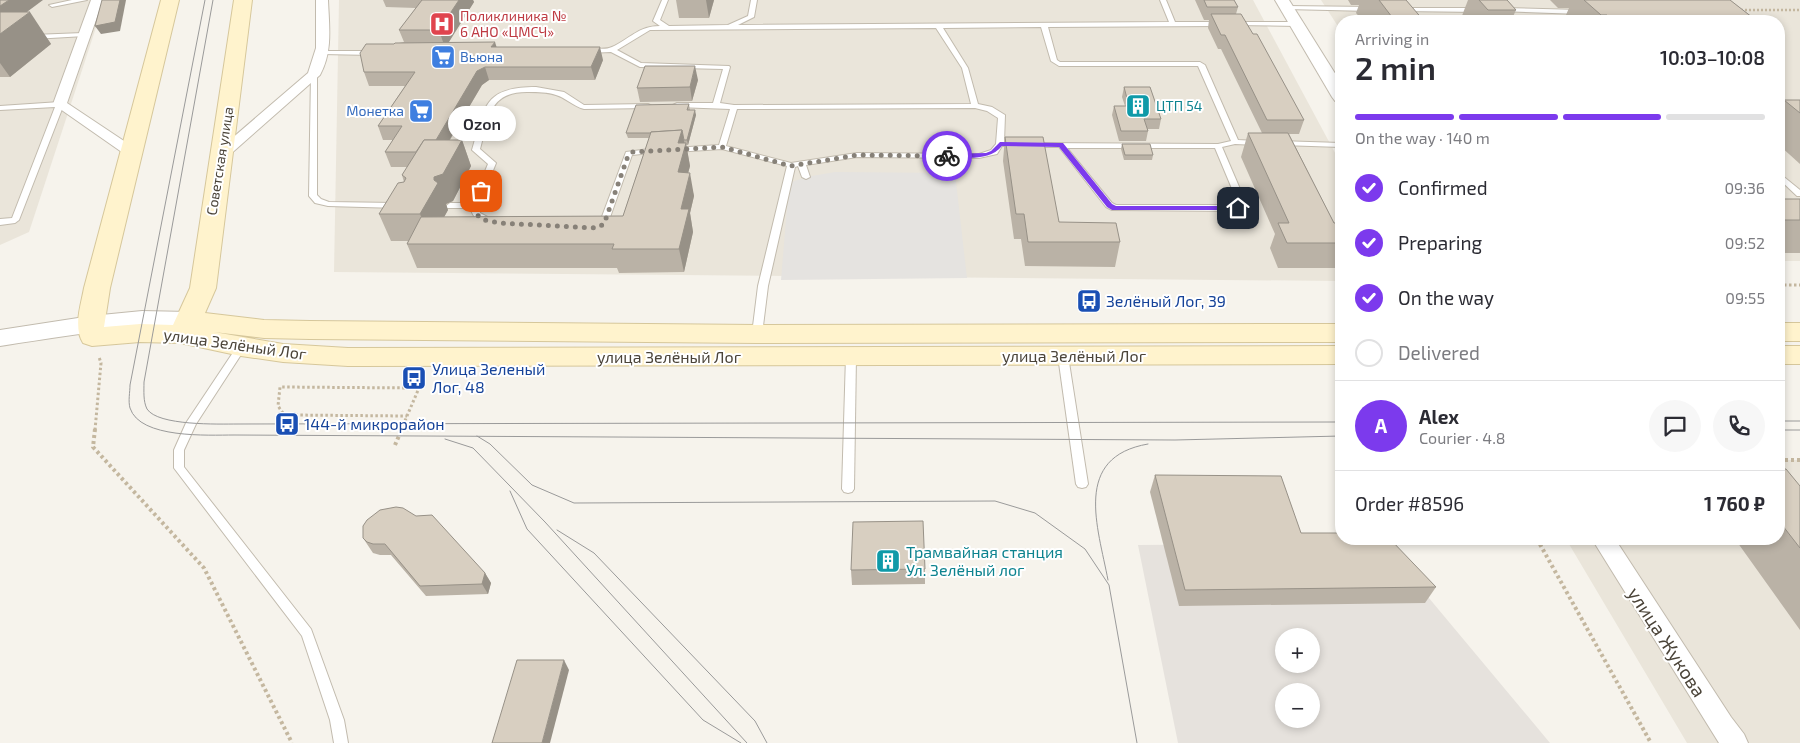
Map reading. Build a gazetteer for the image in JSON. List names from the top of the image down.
{
  "streets": {
    "main road": ["Советская улица", "улица Зелёный Лог"],
    "street": ["улица Жукова"]
  },
  "crossings": [
    ["Советская улица", "улица Зелёный Лог"]
  ],
  "places": {
    "hospital": ["Поликлиника № 6 АНО «ЦМСЧ»"],
    "supermarket": ["Вьюна", "Монетка"],
    "building": ["ЦТП 54", "Трамвайная станция Ул. Зелёный лог"],
    "other": ["Ozon"],
    "bus stop": ["Зелёный Лог, 39", "Улица Зеленый Лог, 48", "144-й микрорайон"]
  },
  "page": {
    "heading": ["2 min", "Arriving in", "10:03–10:08"],
    "panel": [
      "Alex",
      "Courier · 4.8",
      "Order #8596",
      "1 760 ₽"
    ],
    "bar": "On the way · 140 m",
    "bubble": "Ozon",
    "list": [
      ["Confirmed", "09:36"],
      ["Preparing", "09:52"],
      ["On the way", "09:55"],
      "Delivered"
    ],
    "round": "A",
    "map_buttons": ["+", "−"]
  }
}
